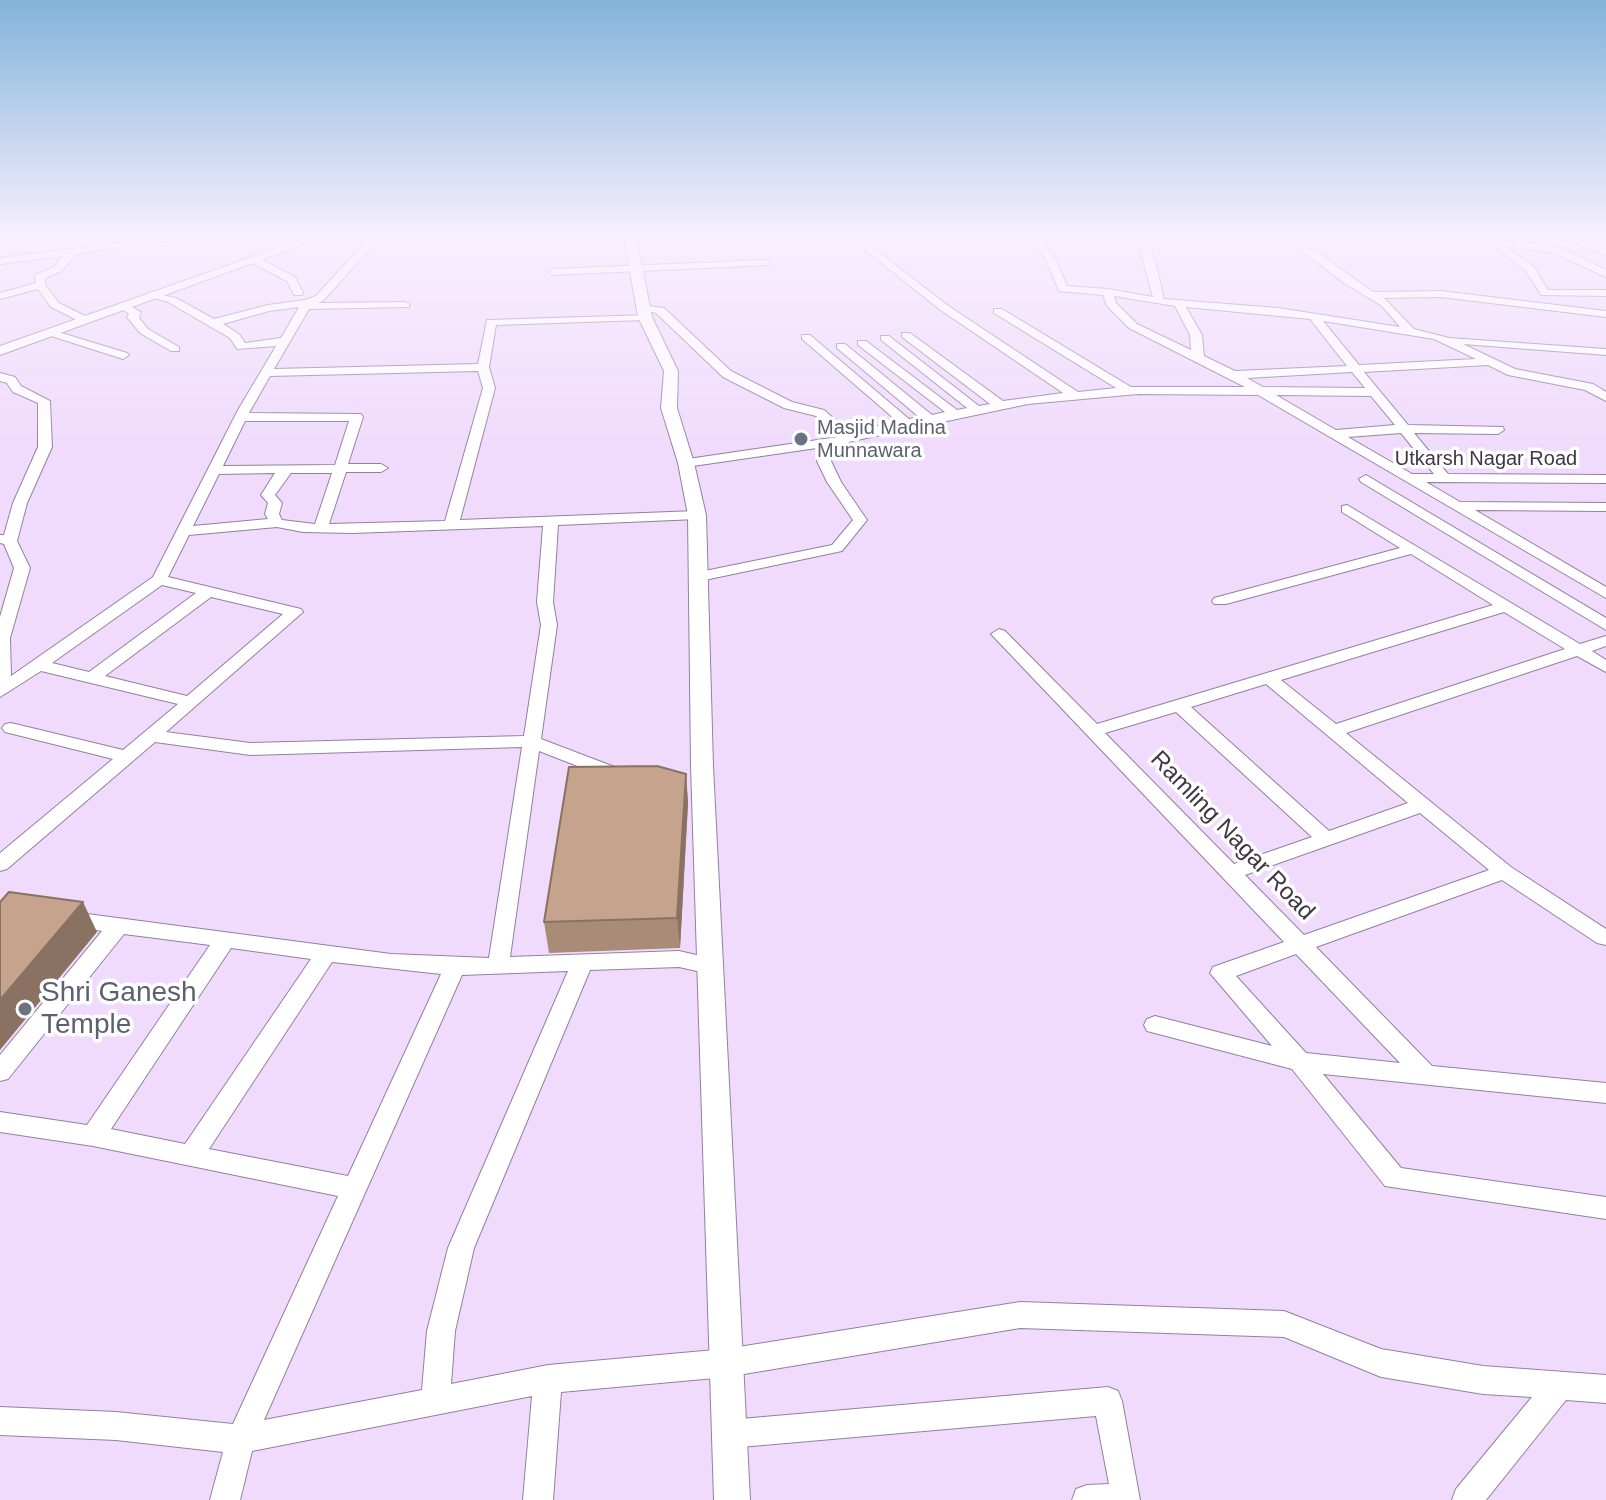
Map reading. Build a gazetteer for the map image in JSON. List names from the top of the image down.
{
  "streets": {
    "street": ["Utkarsh Nagar Road", "Ramling Nagar Road"]
  },
  "places": ["Masjid Madina Munnawara", "Shri Ganesh Temple"]
}
